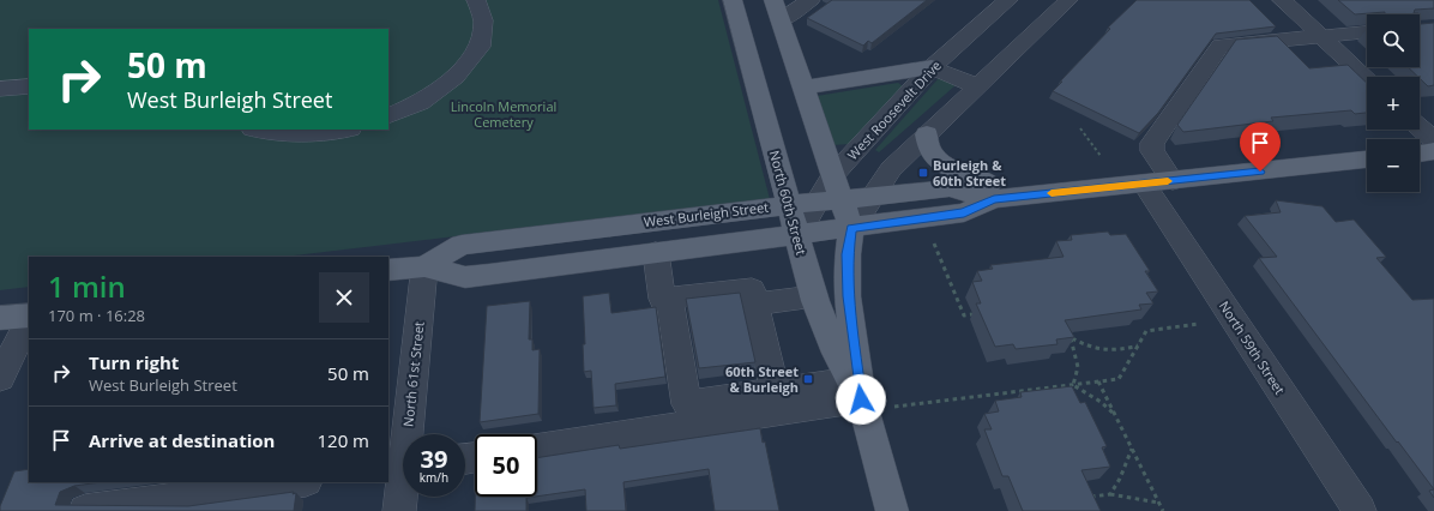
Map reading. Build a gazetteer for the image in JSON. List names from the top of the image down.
{
  "streets": {
    "main road": ["North 60th Street", "West Burleigh Street"],
    "street": ["West Roosevelt Drive", "North 59th Street", "North 61st Street"]
  },
  "crossings": [
    ["West Roosevelt Drive", "North 60th Street"],
    ["West Roosevelt Drive", "West Burleigh Street"],
    ["North 60th Street", "West Burleigh Street"],
    ["West Burleigh Street", "North 59th Street"],
    ["West Burleigh Street", "North 61st Street"]
  ],
  "parks": ["Lincoln Memorial Cemetery"],
  "places": {
    "transit": ["Burleigh & 60th Street", "60th Street & Burleigh"]
  },
  "page": {
    "map_buttons": ["+", "−"],
    "turn": ["50 m", "West Burleigh Street"],
    "heading": ["1 min", "170 m · 16:28"],
    "list": [
      {
        "name": "Turn right",
        "note": "West Burleigh Street",
        "value": "50 m"
      },
      {
        "name": "Arrive at destination",
        "value": "120 m"
      }
    ],
    "speed": "39 km/h",
    "limit": "50"
  }
}
